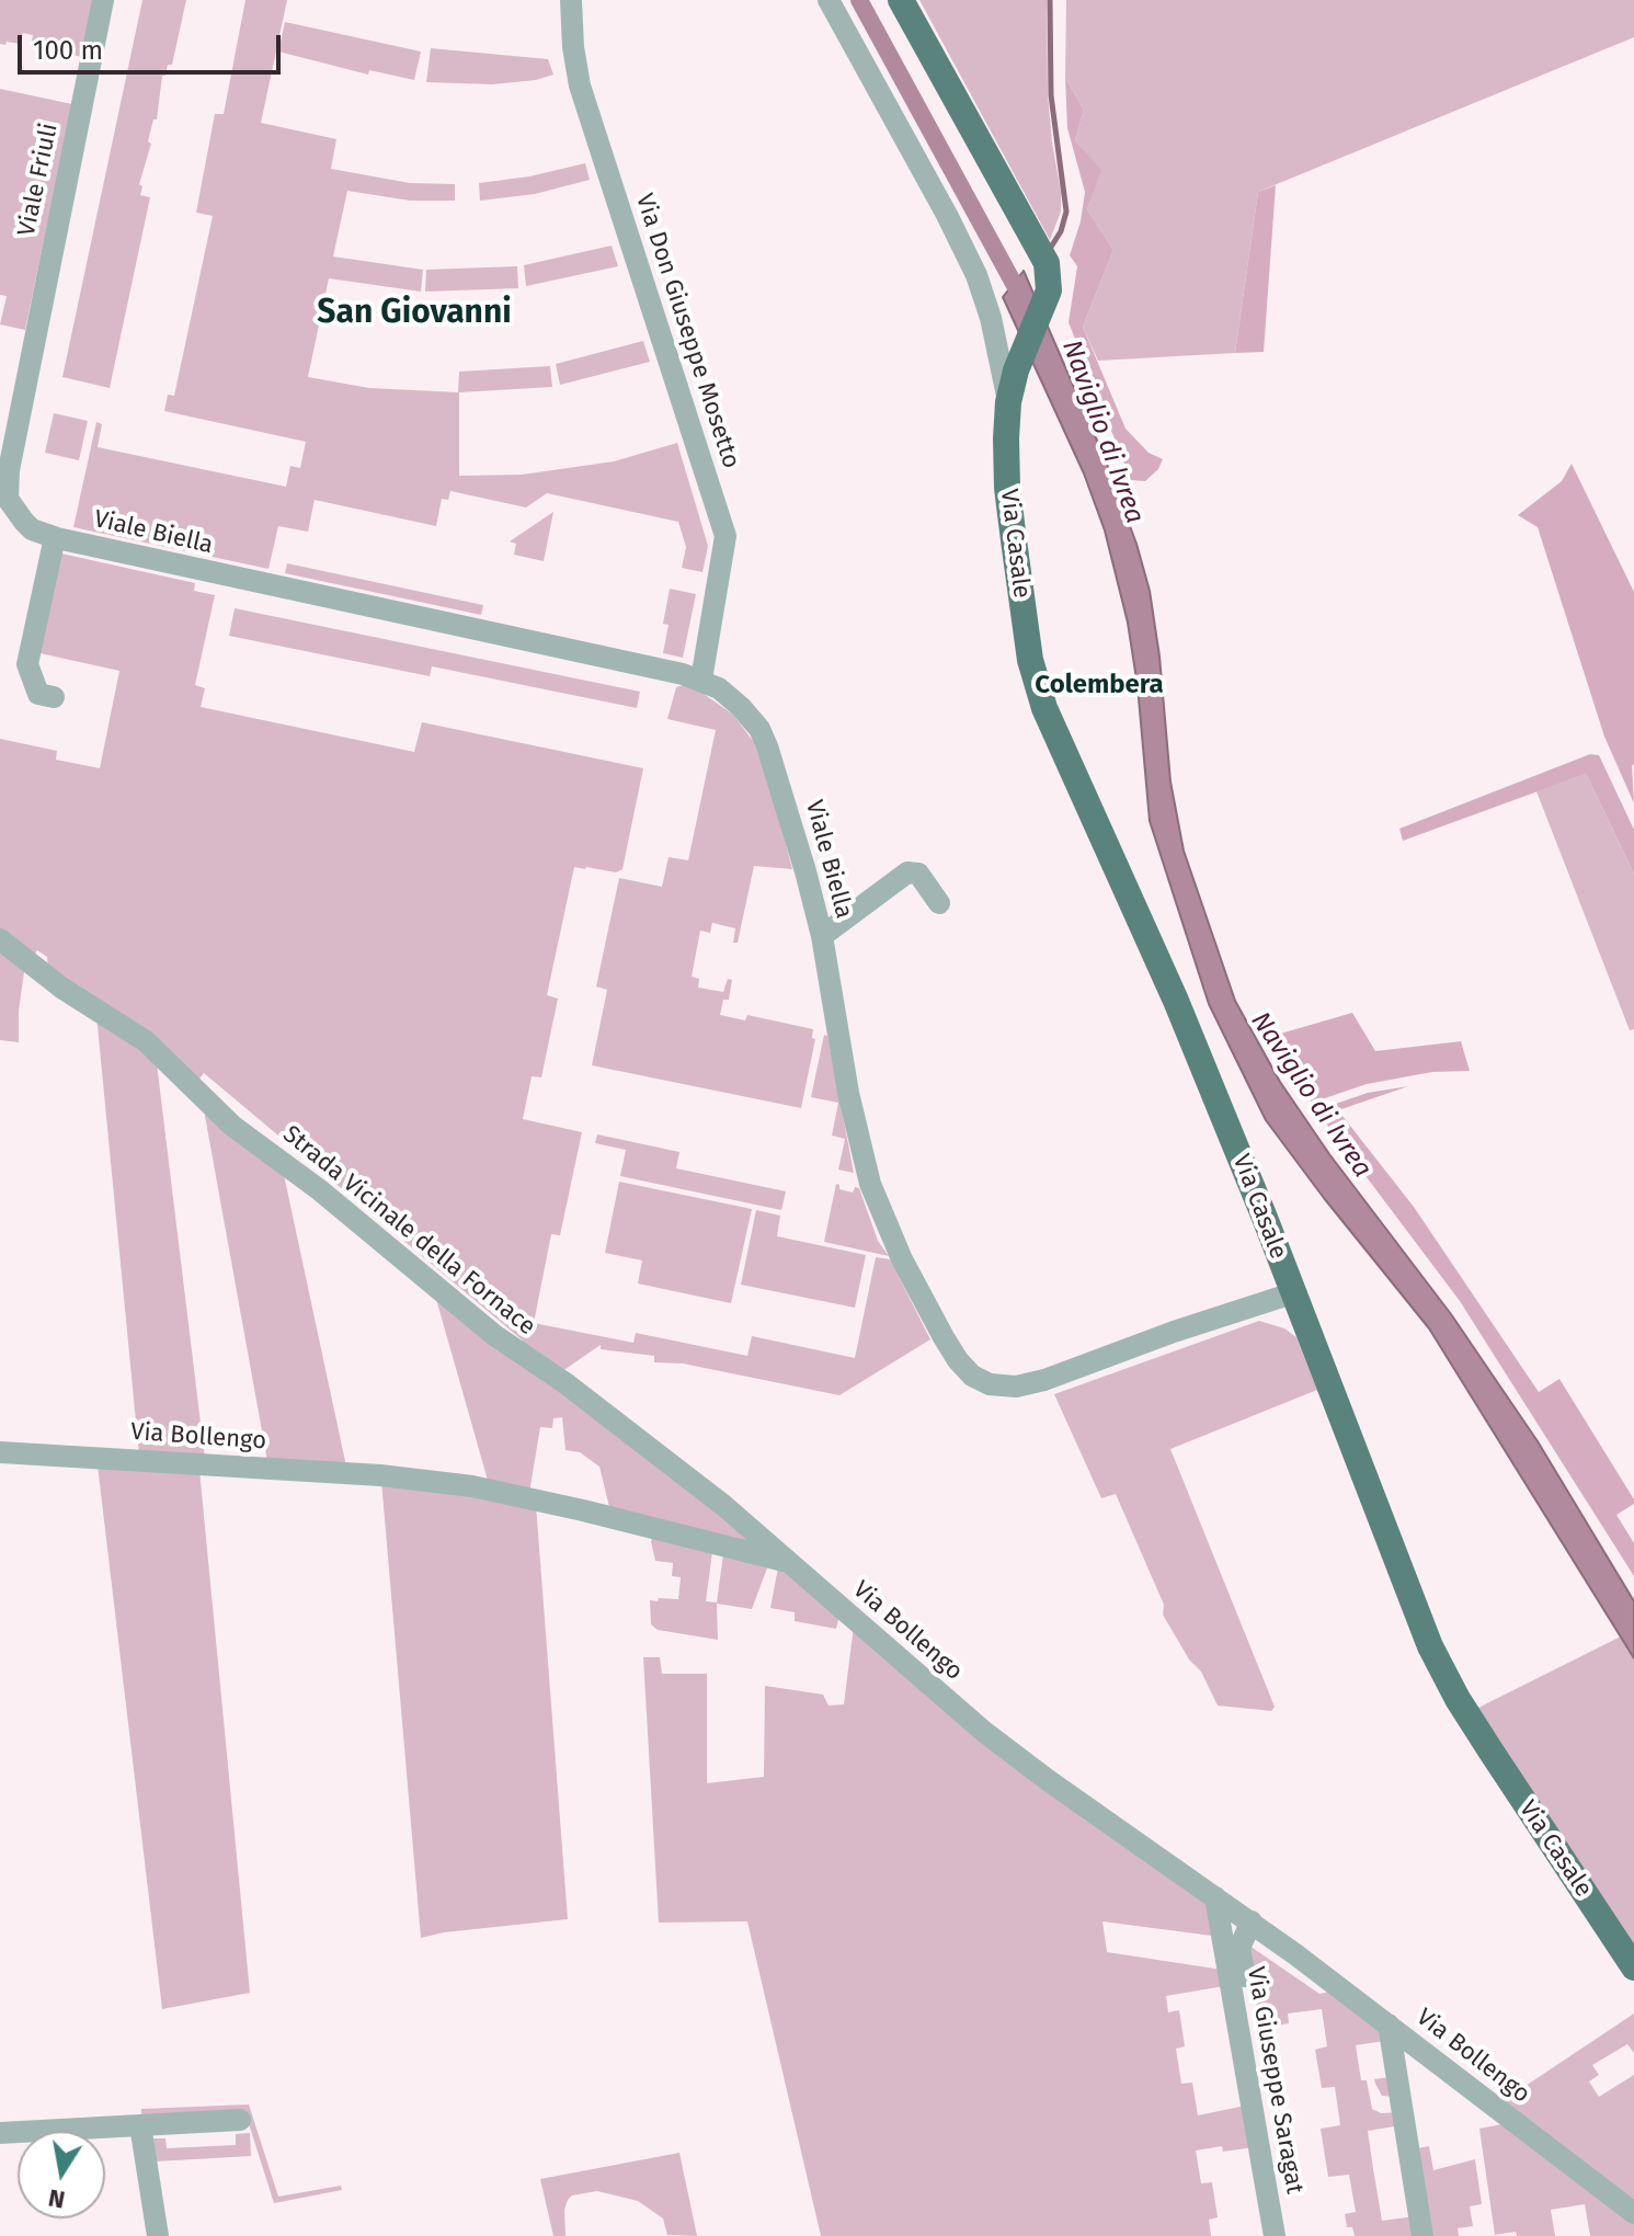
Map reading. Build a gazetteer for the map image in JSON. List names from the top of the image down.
{
  "streets": {
    "main road": ["Via Casale"],
    "street": [
      "Viale Friuli",
      "Via Don Giuseppe Mosetto",
      "Viale Biella",
      "Strada Vicinale della Fornace",
      "Via Bollengo",
      "Via Giuseppe Saragat"
    ]
  },
  "crossings": [
    ["Viale Friuli", "Viale Biella"],
    ["Via Don Giuseppe Mosetto", "Viale Biella"],
    ["Viale Biella", "Via Casale"],
    ["Strada Vicinale della Fornace", "Via Bollengo"],
    ["Via Bollengo", "Via Giuseppe Saragat"]
  ],
  "districts": ["San Giovanni", "Colembera"],
  "water": ["Naviglio di Ivrea"],
  "scale_bar": "100 m",
  "north": "bottom"
}
